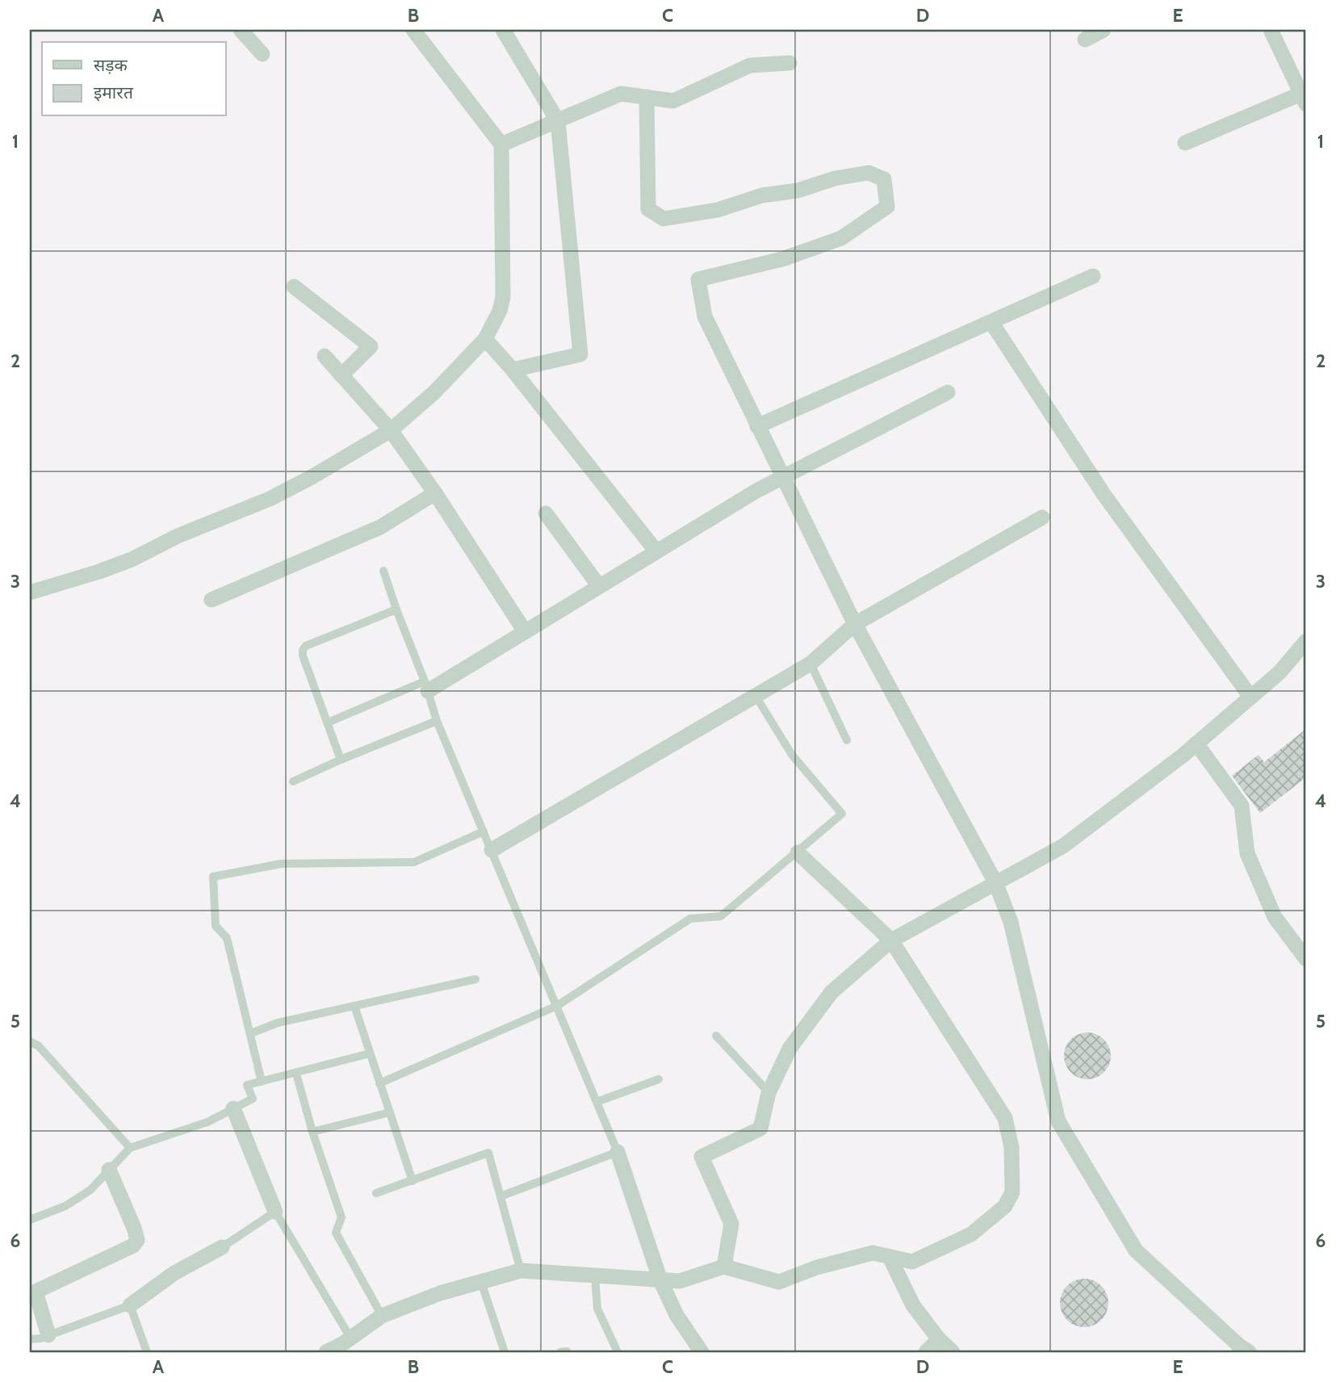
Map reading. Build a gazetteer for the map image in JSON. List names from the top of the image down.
{
  "legend": ["सड़क", "इमारत"],
  "grid": {
    "columns": [
      "A",
      "B",
      "C",
      "D",
      "E"
    ],
    "rows": [
      "1",
      "2",
      "3",
      "4",
      "5",
      "6"
    ]
  }
}
